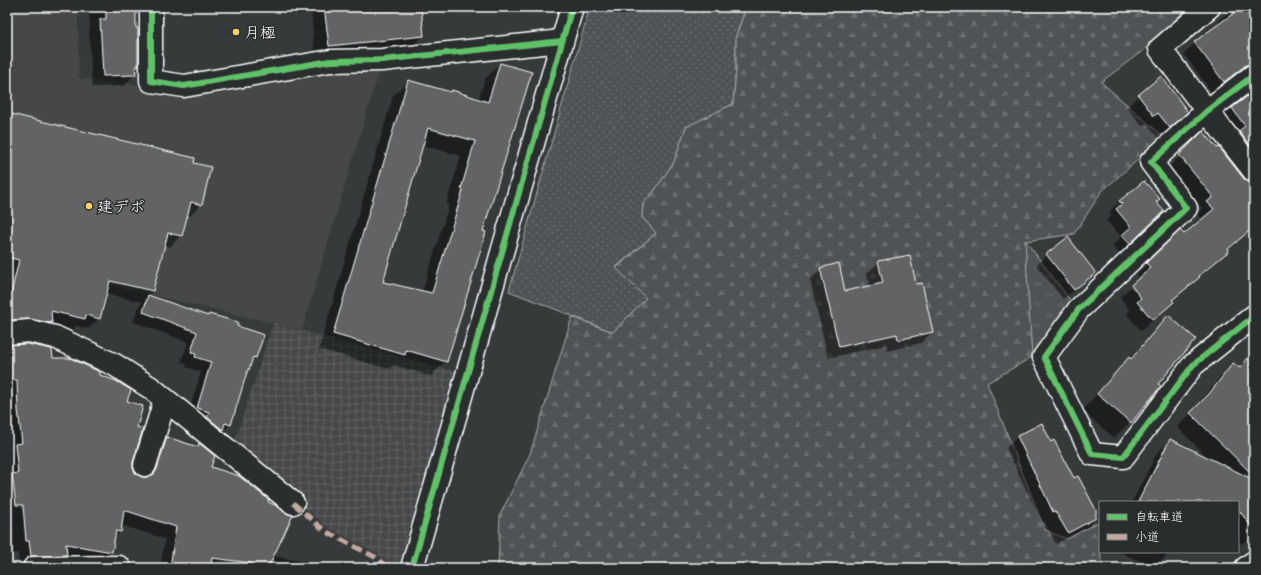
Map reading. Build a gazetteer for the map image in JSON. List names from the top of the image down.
{
  "places": ["月極", "建デポ"],
  "legend": ["自転車道", "小道"]
}
